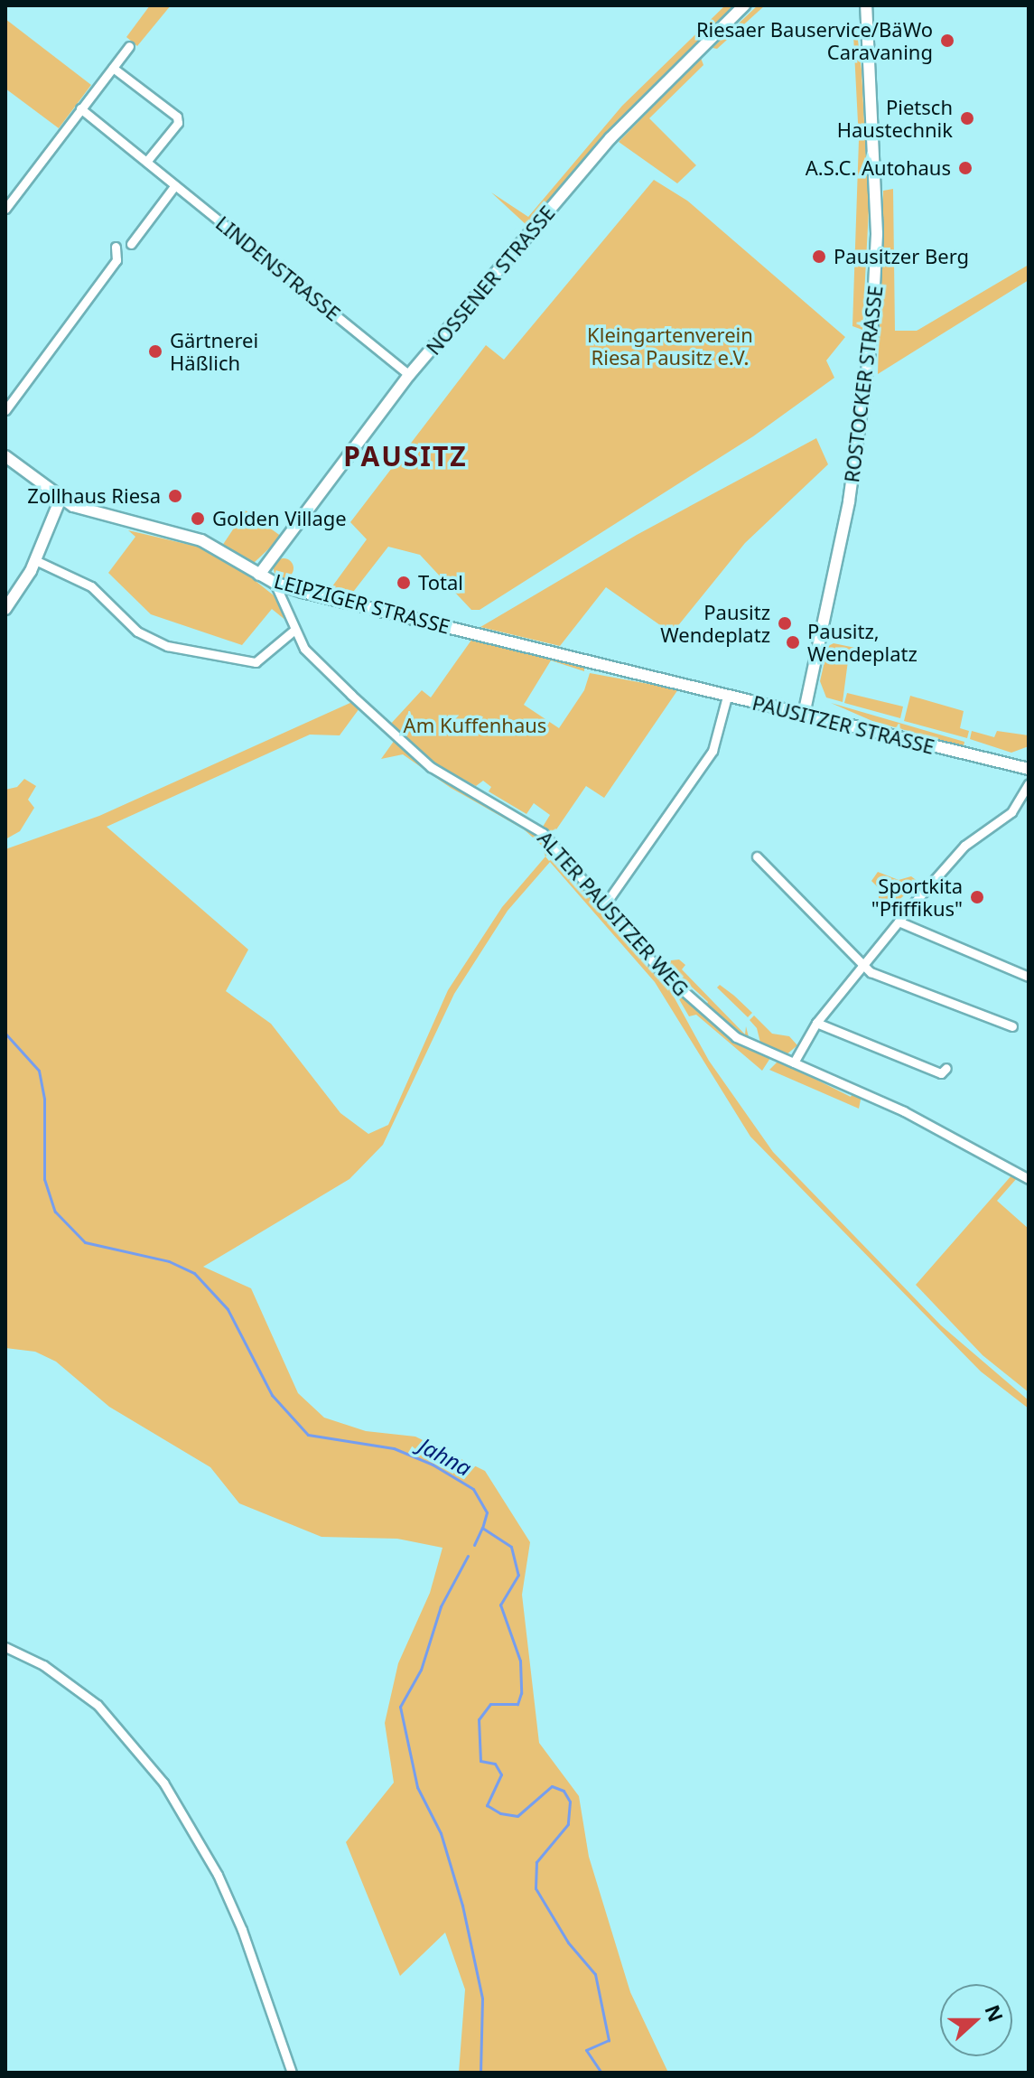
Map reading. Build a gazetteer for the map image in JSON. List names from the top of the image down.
{
  "streets": {
    "street": [
      "LINDENSTRASSE",
      "NOSSENER STRASSE",
      "ROSTOCKER STRASSE",
      "LEIPZIGER STRASSE",
      "PAUSITZER STRASSE",
      "ALTER PAUSITZER WEG"
    ]
  },
  "crossings": [
    ["LINDENSTRASSE", "NOSSENER STRASSE"],
    ["NOSSENER STRASSE", "LEIPZIGER STRASSE"],
    ["ROSTOCKER STRASSE", "PAUSITZER STRASSE"],
    ["LEIPZIGER STRASSE", "PAUSITZER STRASSE"],
    ["LEIPZIGER STRASSE", "ALTER PAUSITZER WEG"]
  ],
  "districts": ["PAUSITZ"],
  "water": ["Jahna"],
  "parks": ["Kleingartenverein Riesa Pausitz e.V.", "Am Kuffenhaus"],
  "places": [
    "Riesaer Bauservice/BäWo Caravaning",
    "Pietsch Haustechnik",
    "A.S.C. Autohaus",
    "Pausitzer Berg",
    "Gärtnerei Häßlich",
    "Zollhaus Riesa",
    "Golden Village",
    "Total",
    "Pausitz Wendeplatz",
    "Pausitz, Wendeplatz",
    "Sportkita \"Pfiffikus\""
  ],
  "north": "right"
}
